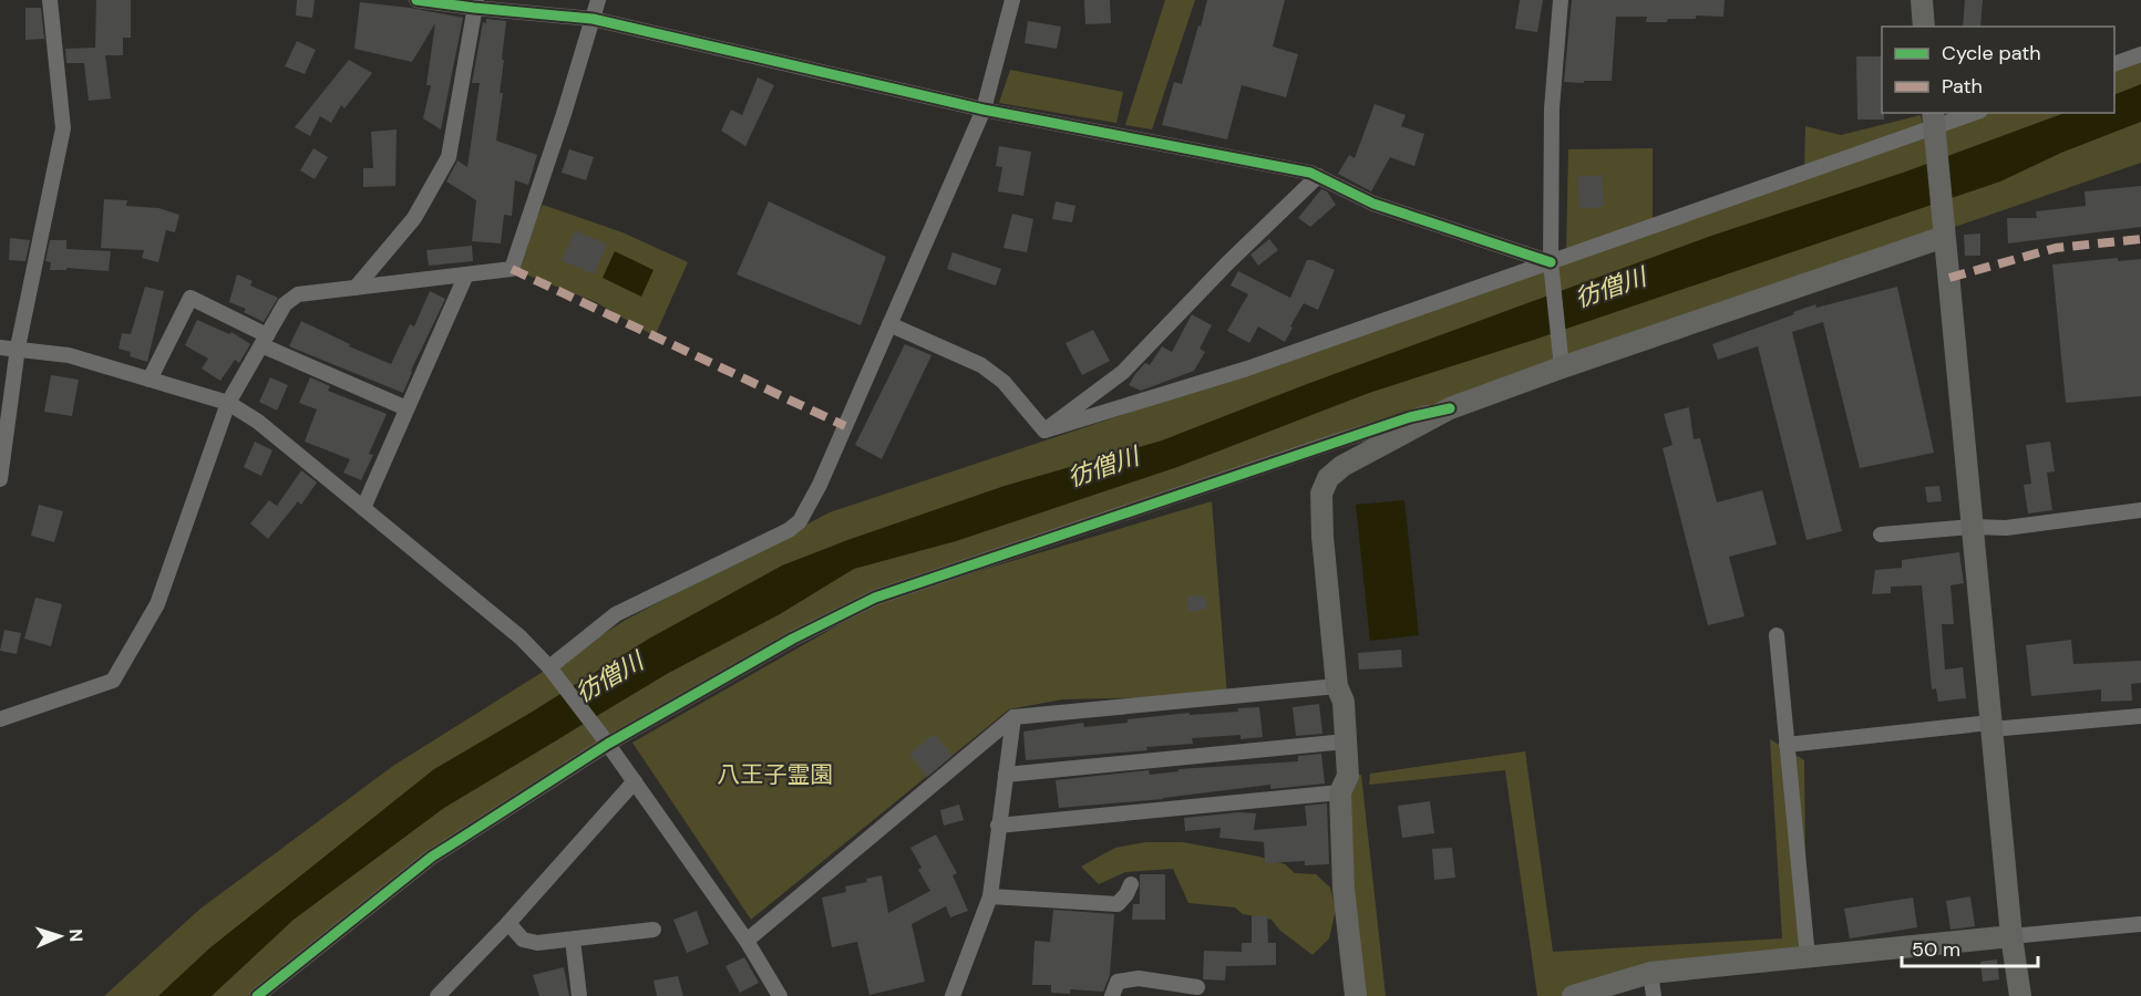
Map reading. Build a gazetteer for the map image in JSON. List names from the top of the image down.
{
  "water": ["彷僧川"],
  "parks": ["八王子霊園"],
  "legend": ["Cycle path", "Path"],
  "scale_bar": "50 m",
  "north": "right"
}
